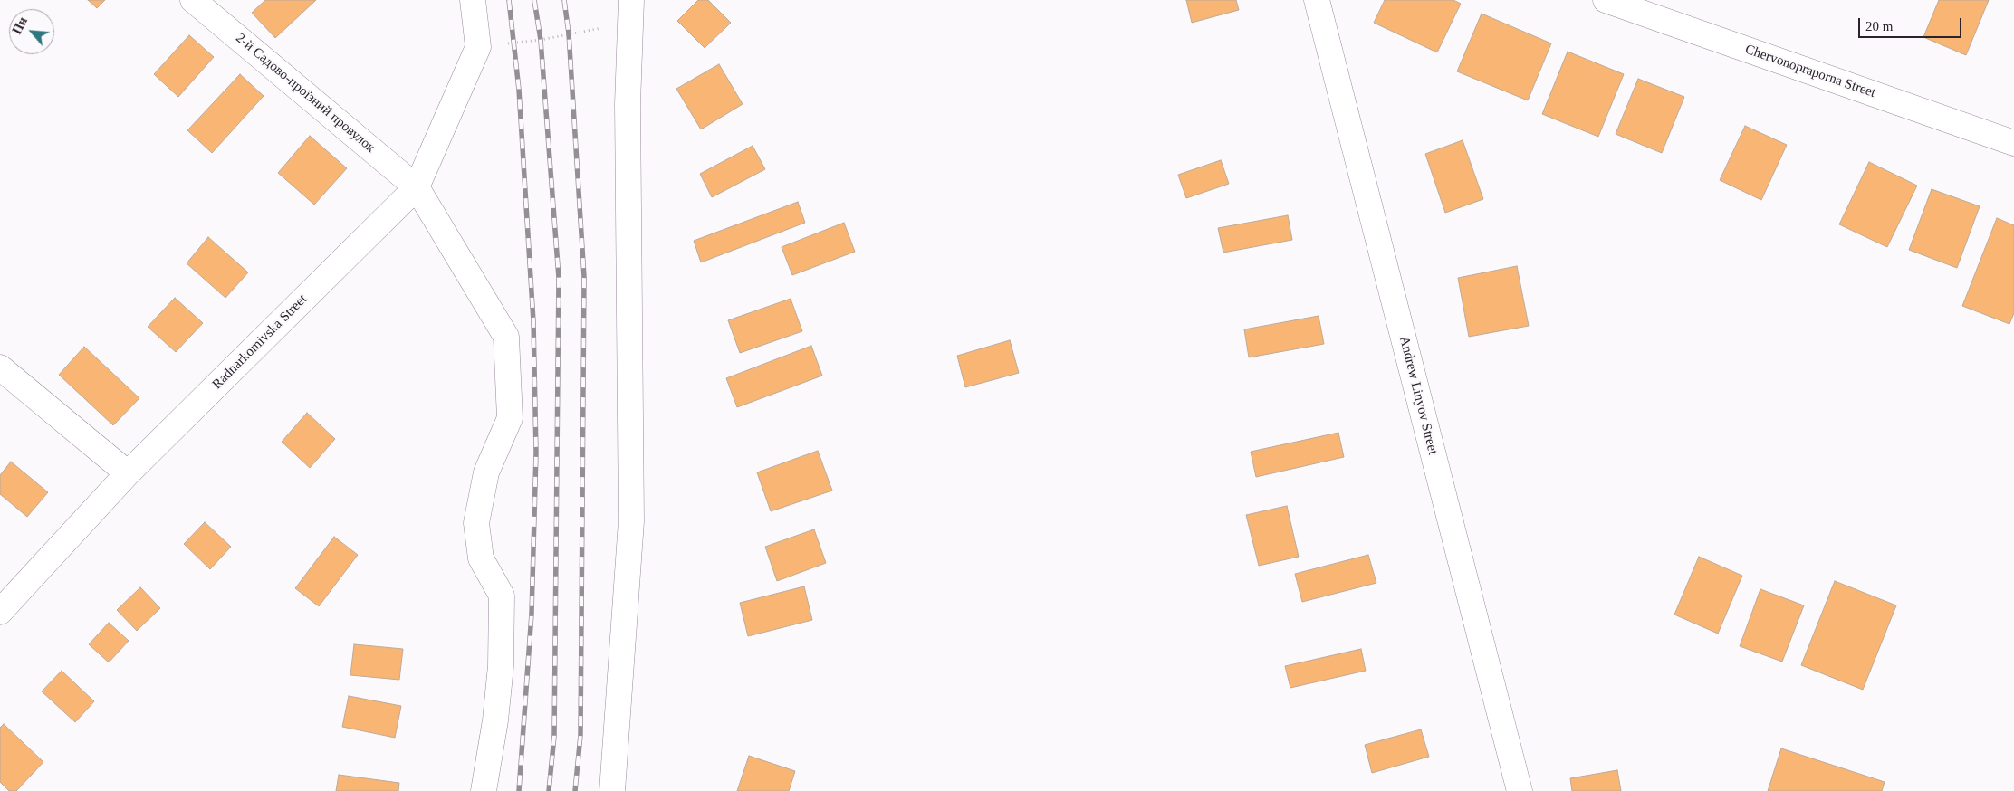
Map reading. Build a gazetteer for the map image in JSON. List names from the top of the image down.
{
  "streets": {
    "street": [
      "Chervonopraporna Street",
      "2-й Садово-проїзний провулок",
      "Radnarkomivska Street",
      "Andrew Linyov Street"
    ]
  },
  "crossings": [
    ["2-й Садово-проїзний провулок", "Radnarkomivska Street"]
  ],
  "scale_bar": "20 m",
  "north": "top left"
}
